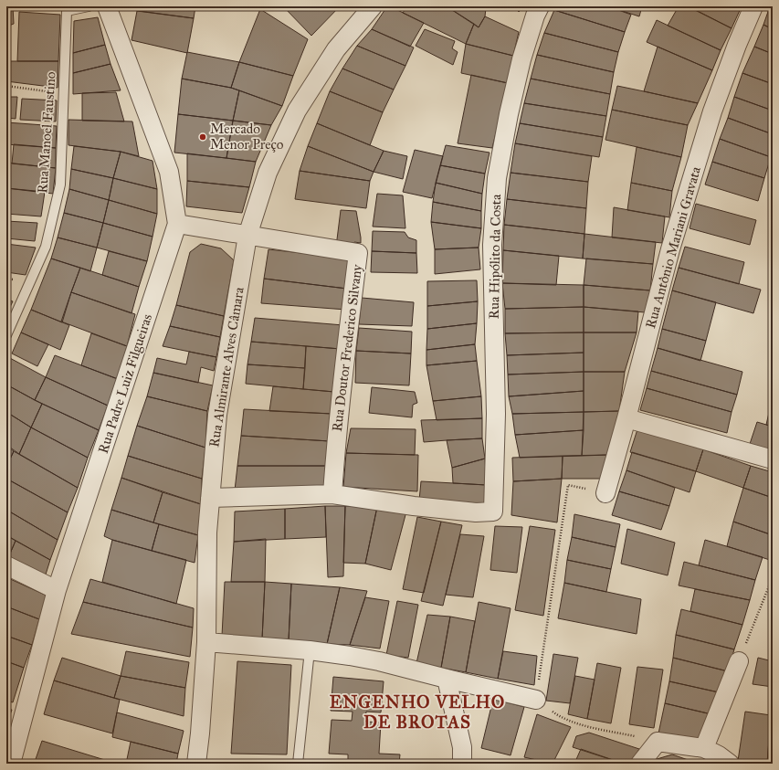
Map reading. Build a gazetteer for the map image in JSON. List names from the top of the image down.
{
  "streets": {
    "street": [
      "Rua Antônio Mariani Gravata",
      "Rua Hipólito da Costa",
      "Rua Doutor Frederico Silvany",
      "Rua Almirante Alves Câmara",
      "Rua Padre Luiz Filgueiras"
    ],
    "lane": ["Rua Manoel Faustino"]
  },
  "crossings": [
    ["Rua Hipólito da Costa", "Rua Doutor Frederico Silvany"],
    ["Rua Doutor Frederico Silvany", "Rua Almirante Alves Câmara"],
    ["Rua Doutor Frederico Silvany", "Rua Padre Luiz Filgueiras"]
  ],
  "districts": ["ENGENHO VELHO DE BROTAS"],
  "places": ["Mercado Menor Preço"]
}
